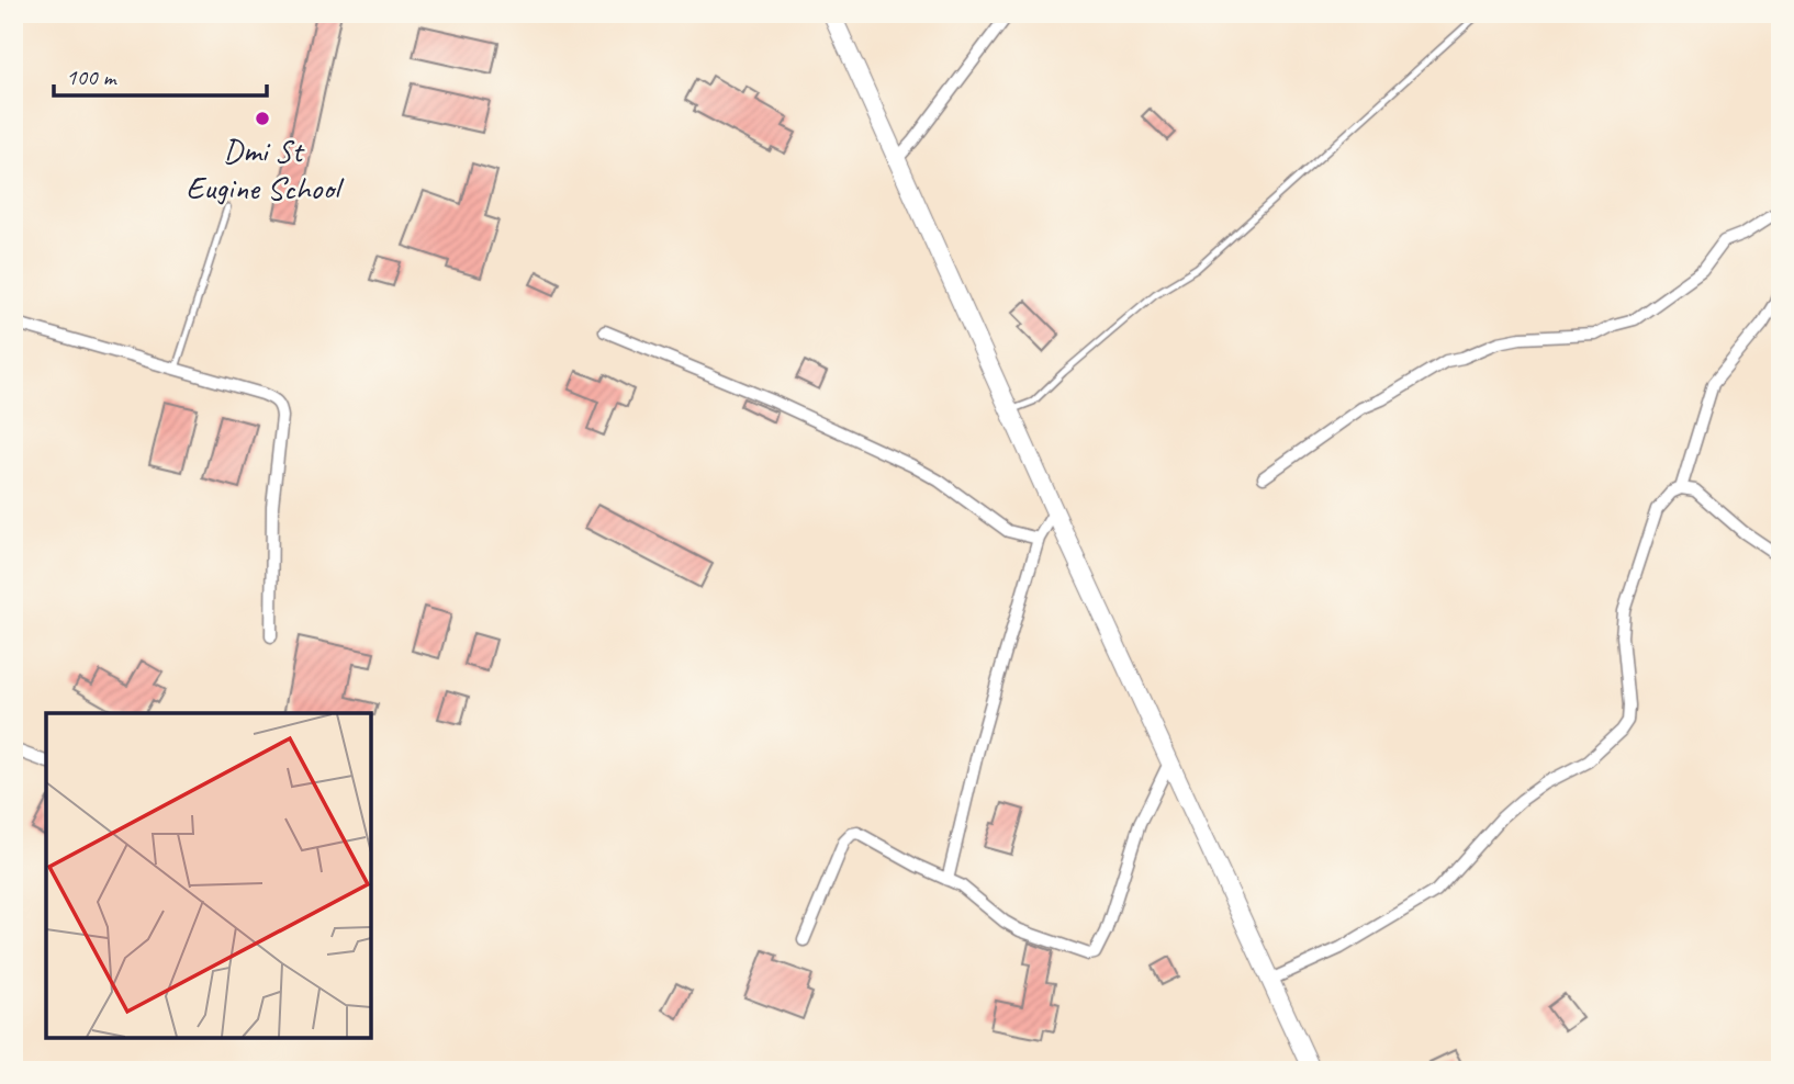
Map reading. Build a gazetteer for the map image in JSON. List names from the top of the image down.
{
  "places": ["Dmi St Eugine School"],
  "scale_bar": "100 m"
}
